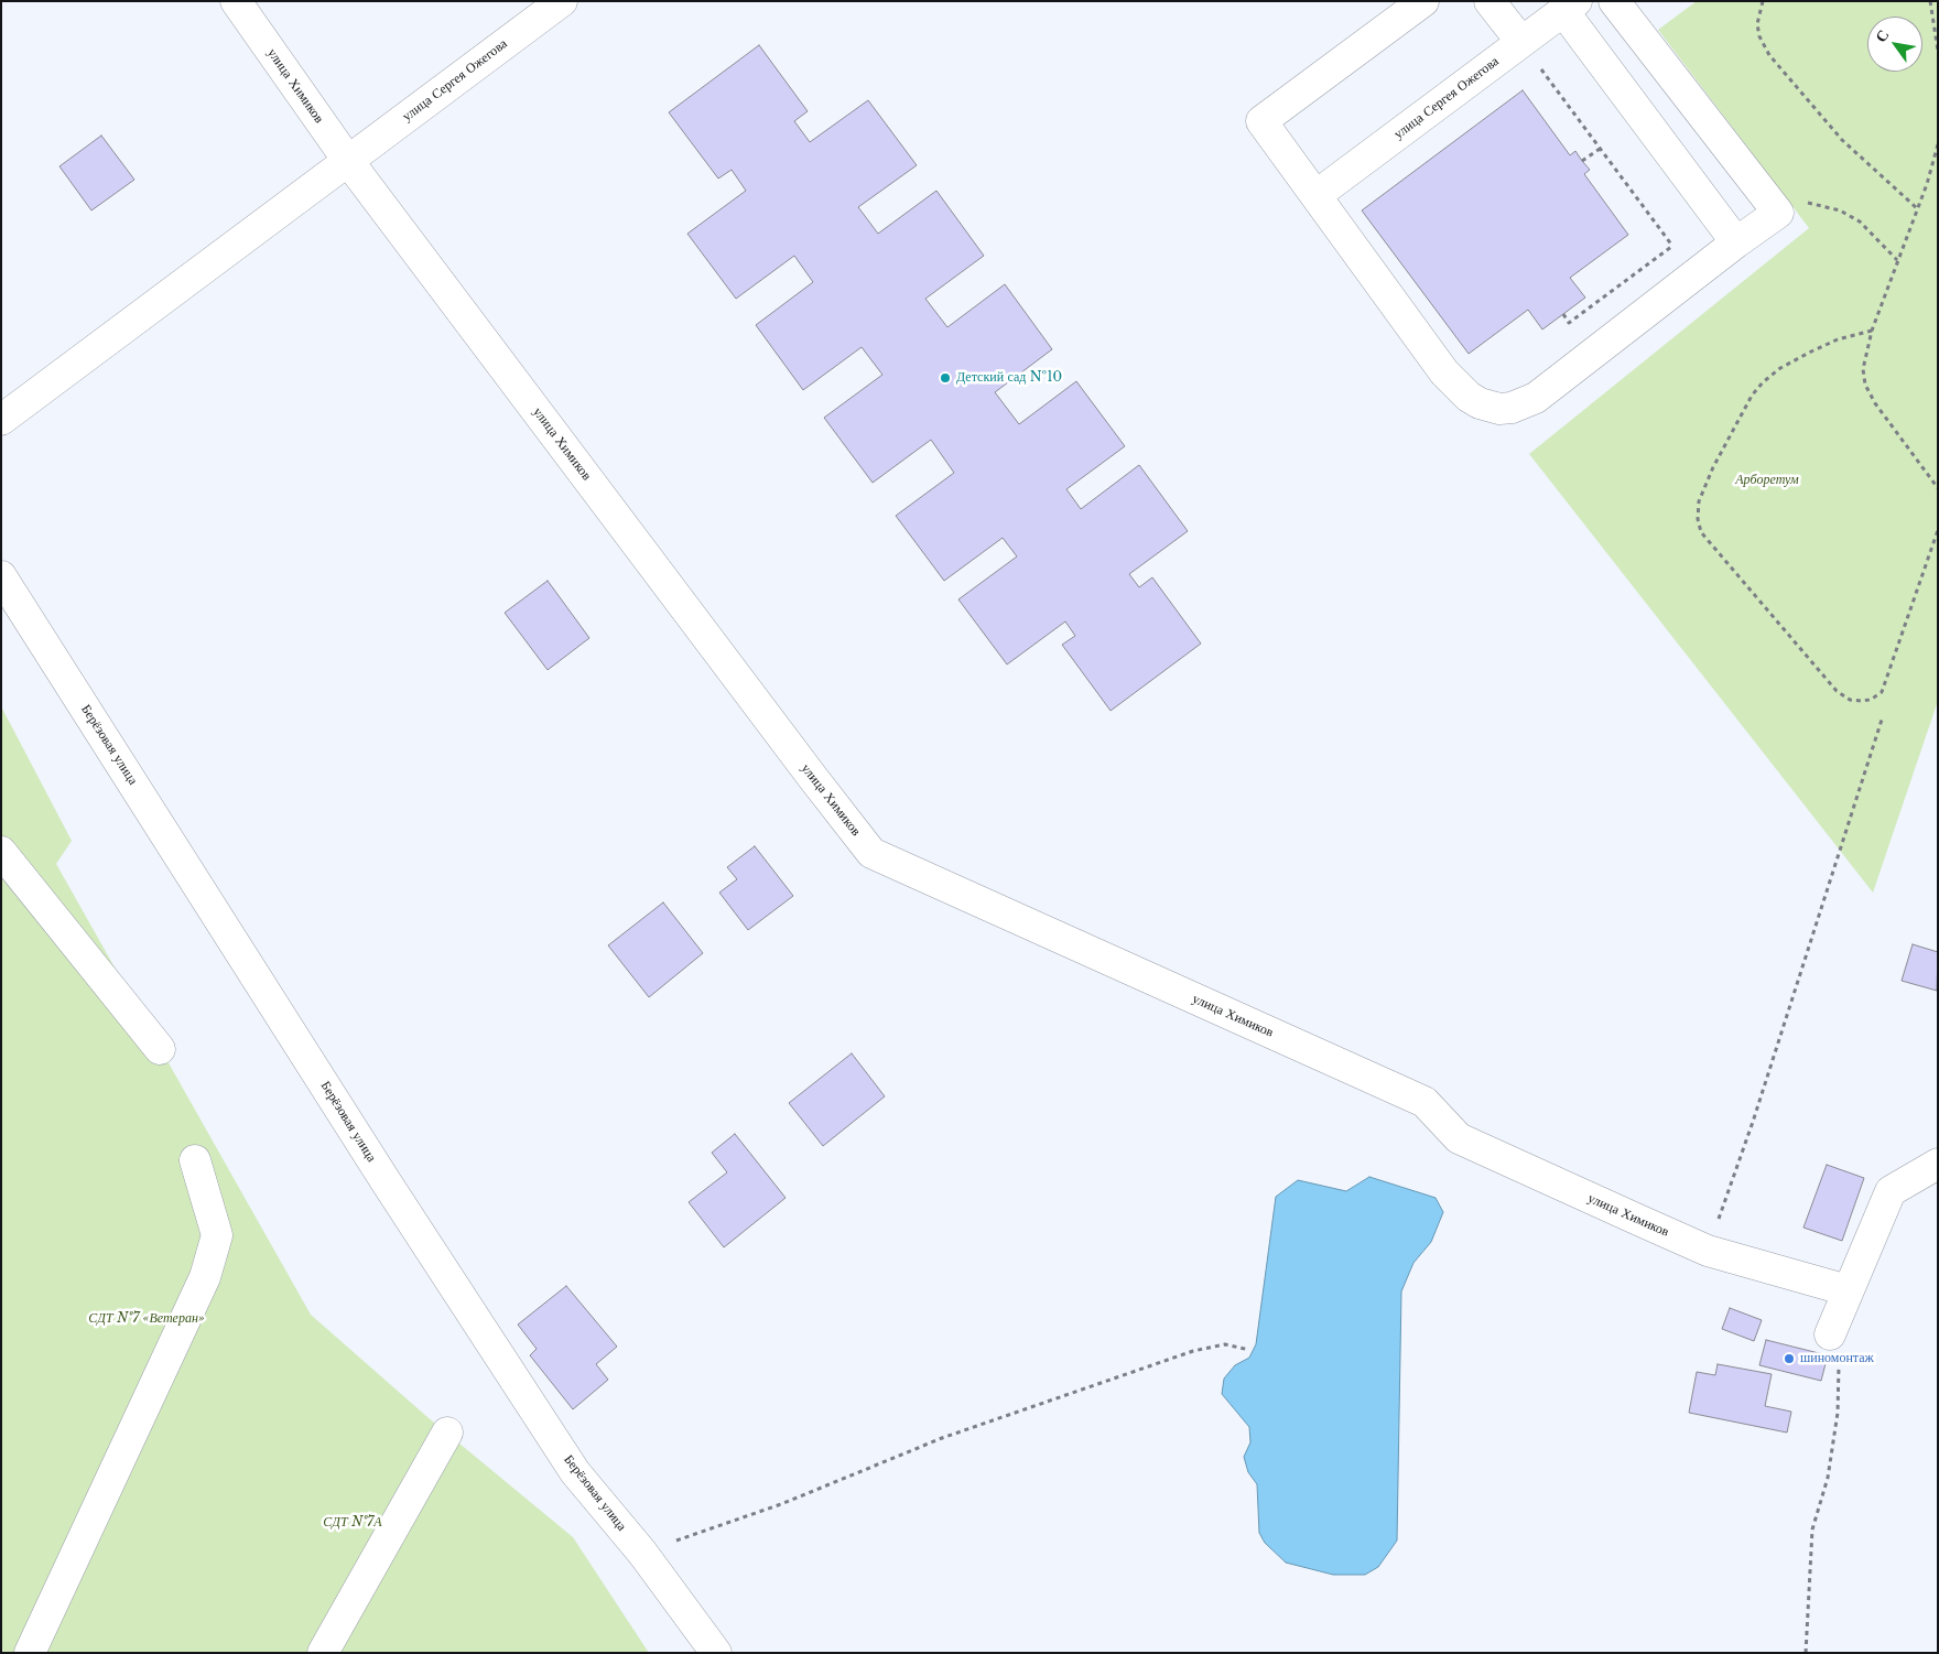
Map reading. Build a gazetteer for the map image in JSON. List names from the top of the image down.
{
  "streets": {
    "street": ["улица Сергея Ожегова", "улица Химиков", "Берёзовая улица"]
  },
  "crossings": [
    ["улица Сергея Ожегова", "улица Химиков"]
  ],
  "parks": ["Арборетум", "СДТ №7 «Ветеран»", "СДТ №7А"],
  "places": ["Детский сад №10", "шиномонтаж"],
  "north": "top left"
}
